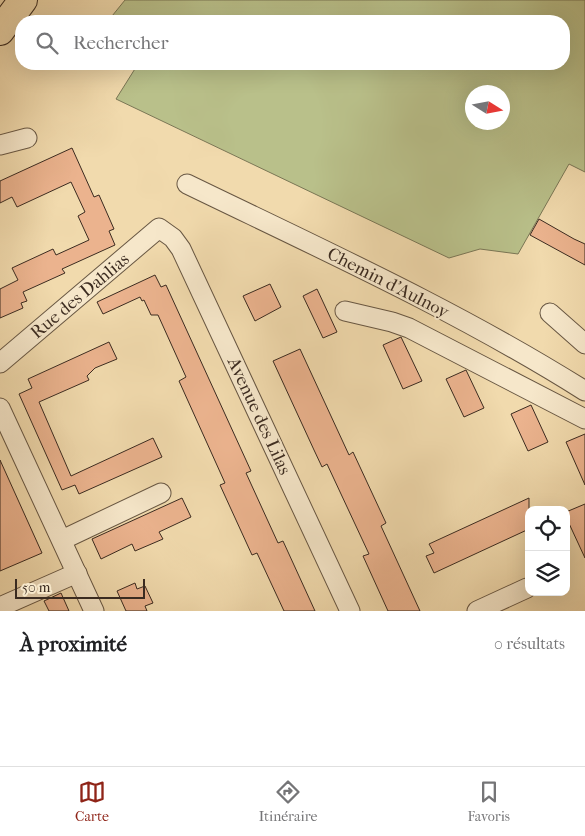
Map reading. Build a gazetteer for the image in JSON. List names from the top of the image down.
{
  "streets": {
    "street": ["Chemin d'Aulnoy", "Rue des Dahlias", "Avenue des Lilas"]
  },
  "crossings": [
    ["Rue des Dahlias", "Avenue des Lilas"]
  ],
  "scale_bar": "50 m",
  "north": "right",
  "page": {
    "search": "Rechercher",
    "scale": "50 m",
    "heading": ["À proximité", "0 résultats"],
    "nav": ["Carte", "Itinéraire", "Favoris"]
  }
}
